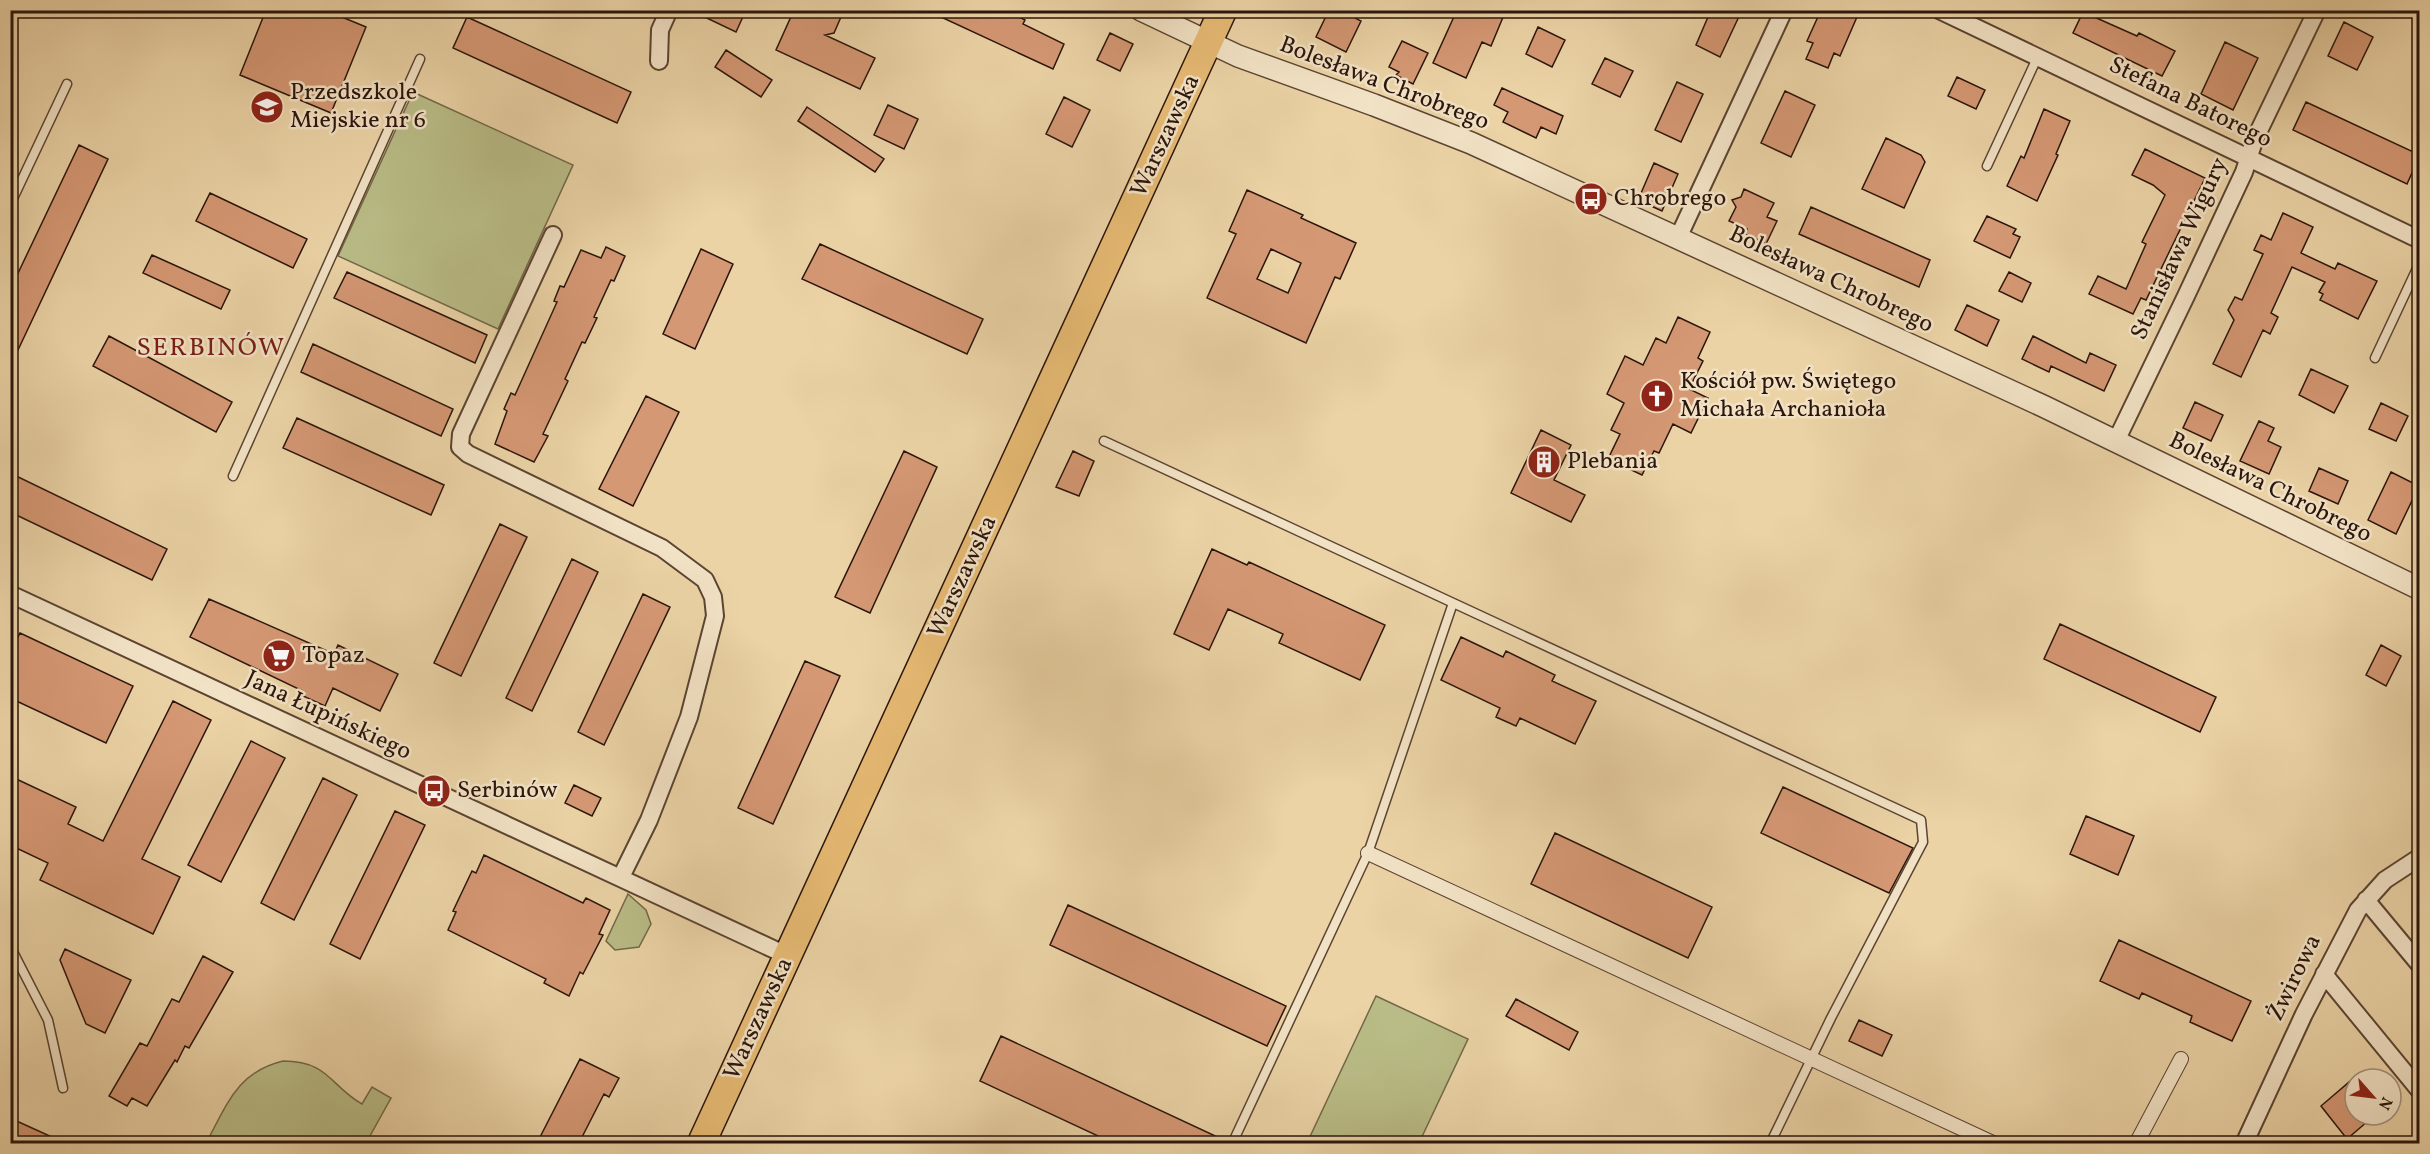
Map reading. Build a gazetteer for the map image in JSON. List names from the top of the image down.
{
  "streets": {
    "main road": ["Warszawska"],
    "street": [
      "Bolesława Chrobrego",
      "Stefana Batorego",
      "Stanisława Wigury",
      "Jana Łupińskiego",
      "Żwirowa"
    ]
  },
  "crossings": [
    ["Bolesława Chrobrego", "Warszawska"],
    ["Bolesława Chrobrego", "Stanisława Wigury"],
    ["Stefana Batorego", "Stanisława Wigury"],
    ["Warszawska", "Jana Łupińskiego"]
  ],
  "districts": ["SERBINÓW"],
  "places": {
    "school or university": ["Przedszkole Miejskie nr 6"],
    "bus stop": ["Chrobrego", "Serbinów"],
    "church": ["Kościół pw. Świętego Michała Archanioła"],
    "building": ["Plebania"],
    "supermarket": ["Topaz"]
  },
  "north": "bottom right"
}
